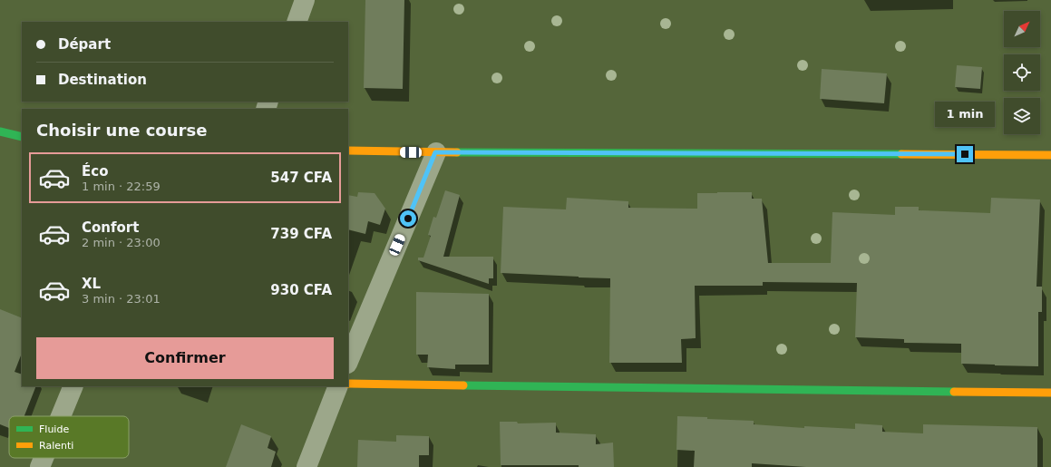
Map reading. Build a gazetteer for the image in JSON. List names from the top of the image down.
{
  "legend": ["Fluide", "Ralenti"],
  "north": "top right",
  "page": {
    "banner": ["Départ", "Destination"],
    "bubble": "1 min",
    "heading": "Choisir une course",
    "list": [
      {
        "name": "Éco",
        "note": "1 min · 22:59",
        "value": "547 CFA"
      },
      {
        "name": "Confort",
        "note": "2 min · 23:00",
        "value": "739 CFA"
      },
      {
        "name": "XL",
        "note": "3 min · 23:01",
        "value": "930 CFA"
      }
    ],
    "buttons": "Confirmer"
  }
}
